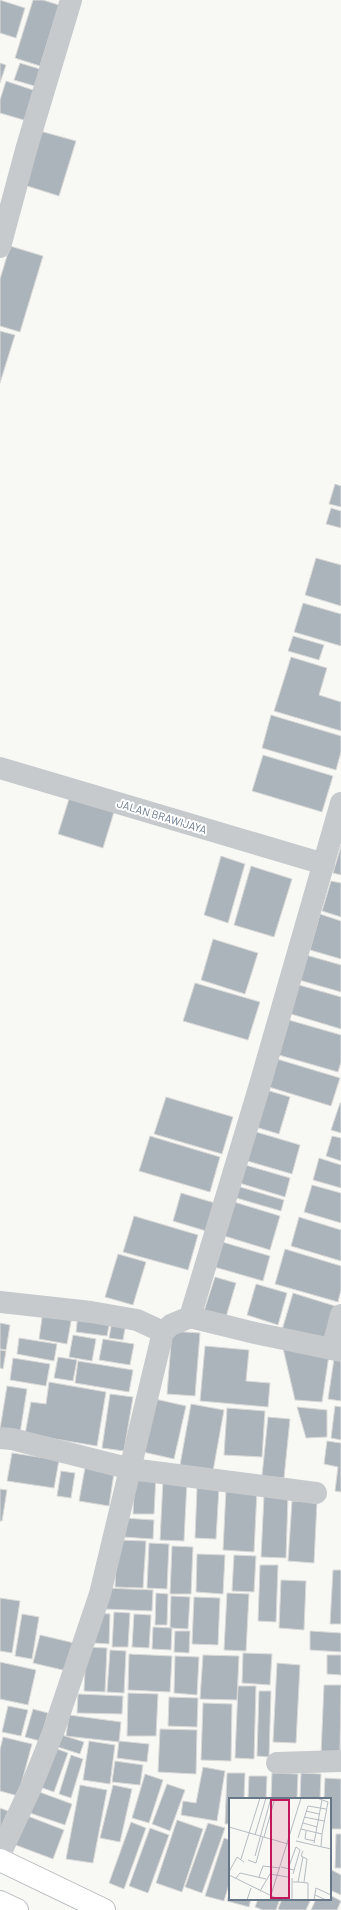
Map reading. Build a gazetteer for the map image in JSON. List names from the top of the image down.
{
  "streets": {
    "street": ["JALAN BRAWIJAYA"]
  }
}
